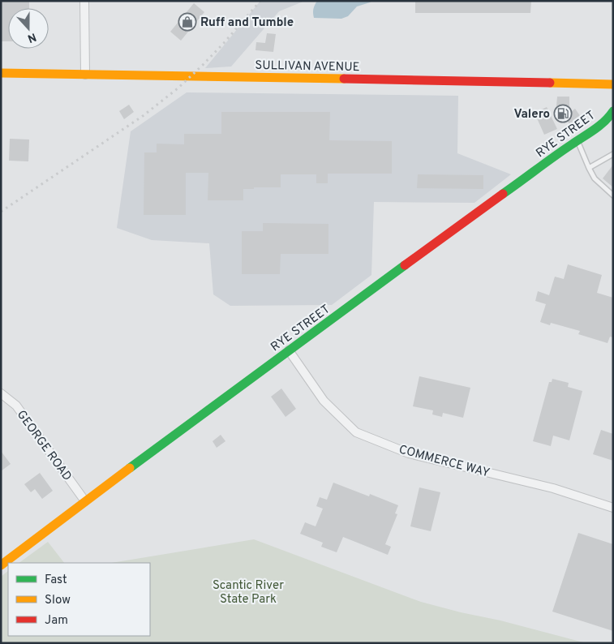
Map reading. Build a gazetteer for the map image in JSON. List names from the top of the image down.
{
  "streets": {
    "street": [
      "SULLIVAN AVENUE",
      "RYE STREET",
      "GEORGE ROAD",
      "COMMERCE WAY"
    ]
  },
  "crossings": [
    ["RYE STREET", "GEORGE ROAD"],
    ["RYE STREET", "COMMERCE WAY"]
  ],
  "parks": ["Scantic River State Park"],
  "places": {
    "shop": ["Ruff and Tumble"],
    "fuel station": ["Valero"]
  },
  "legend": ["Fast", "Slow", "Jam"],
  "north": "bottom"
}
